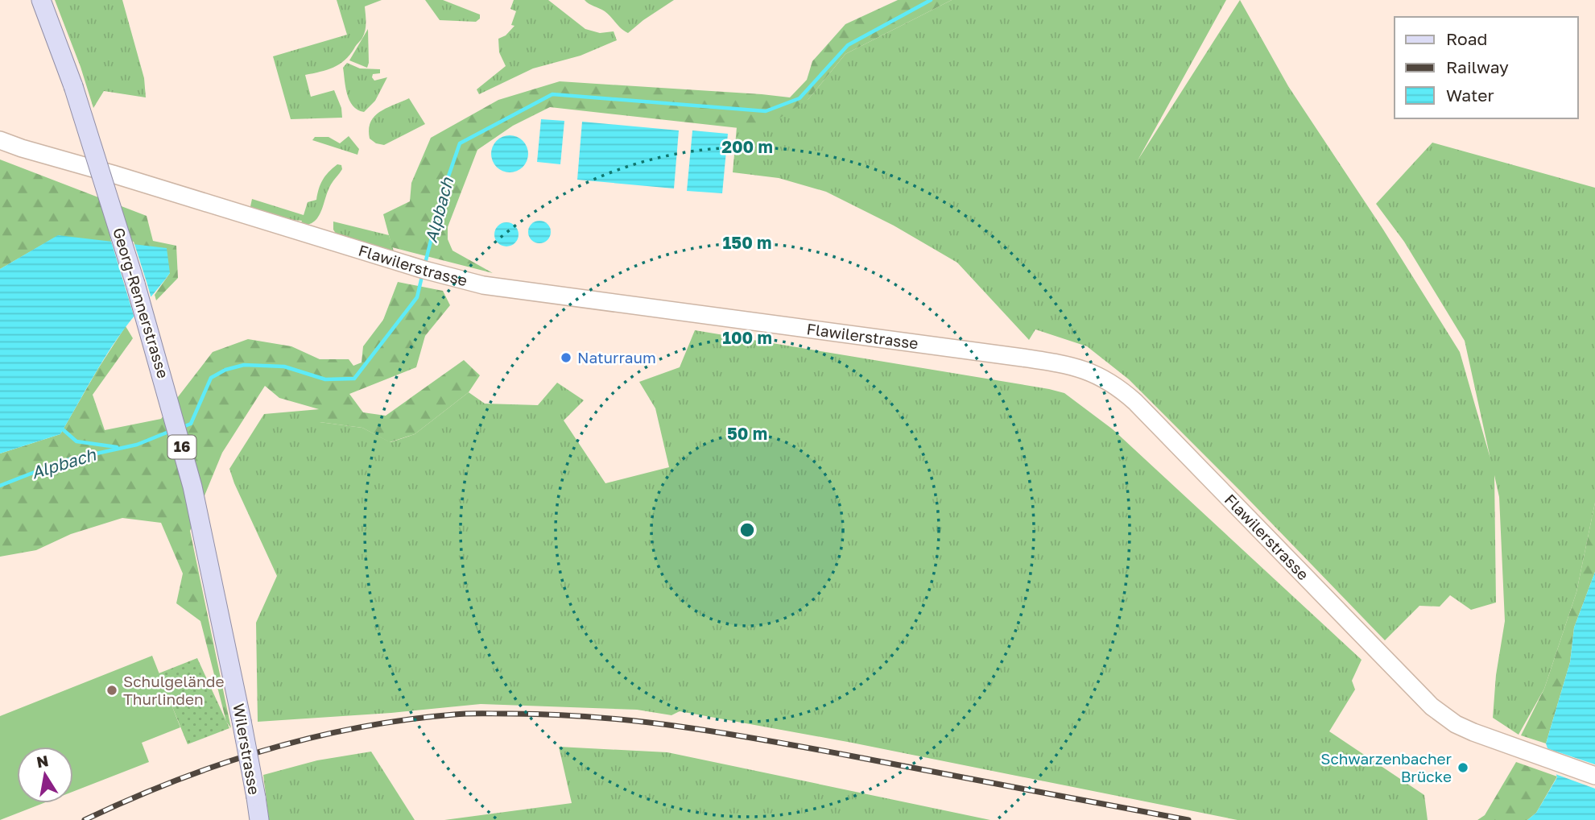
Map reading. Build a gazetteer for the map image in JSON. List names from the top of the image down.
{
  "streets": {
    "main road": [
      "Flawilerstrasse",
      "Georg-Rennerstrasse",
      "16",
      "Wilerstrasse"
    ]
  },
  "crossings": [
    ["Georg-Rennerstrasse", "Wilerstrasse"]
  ],
  "water": ["Alpbach"],
  "places": ["Naturraum", "Schulgelände Thurlinden", "Schwarzenbacher Brücke"],
  "legend": ["Road", "Railway", "Water"],
  "north": "top",
  "rings": [
    "200 m",
    "150 m",
    "100 m",
    "50 m"
  ]
}
